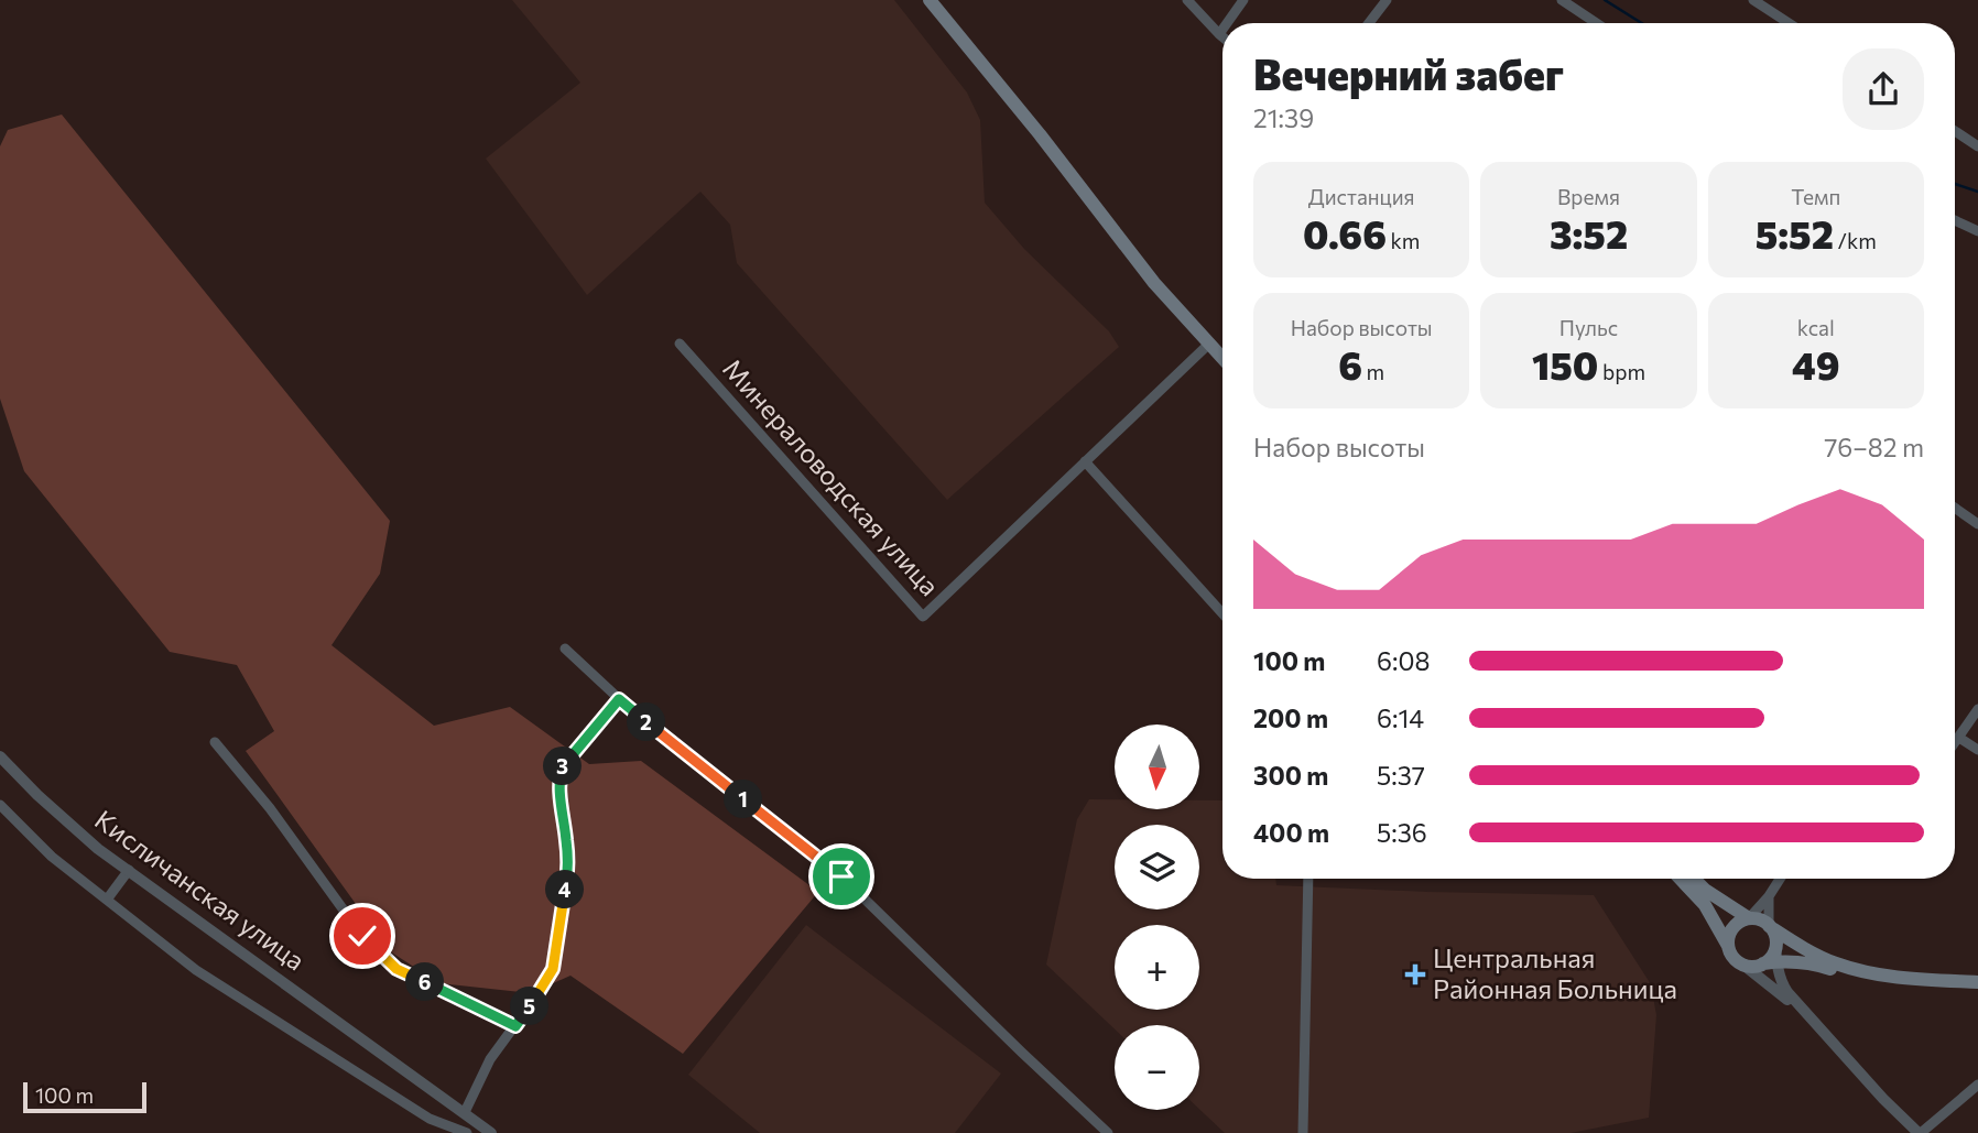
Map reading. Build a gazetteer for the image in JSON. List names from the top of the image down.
{
  "streets": {
    "street": ["Минераловодская улица", "Кисличанская улица"]
  },
  "places": {
    "health": ["Центральная Районная Больница"]
  },
  "scale_bar": "100 m",
  "north": "bottom",
  "page": {
    "heading": ["Вечерний забег", "21:39"],
    "stats": [
      ["Дистанция", "0.66 km"],
      ["Время", "3:52"],
      ["Темп", "5:52 /km"],
      ["Набор высоты", "6 m"],
      ["Пульс", "150 bpm"],
      ["kcal", "49"]
    ],
    "chart": ["Набор высоты", "76–82 m"],
    "list": [
      {
        "name": "100 m",
        "note": "6:08"
      },
      {
        "name": "200 m",
        "note": "6:14"
      },
      {
        "name": "300 m",
        "note": "5:37"
      },
      {
        "name": "400 m",
        "note": "5:36"
      }
    ],
    "pins": [
      "2",
      "3",
      "1",
      "4",
      "6",
      "5"
    ],
    "map_buttons": ["+", "−"],
    "scale": "100 m"
  }
}
